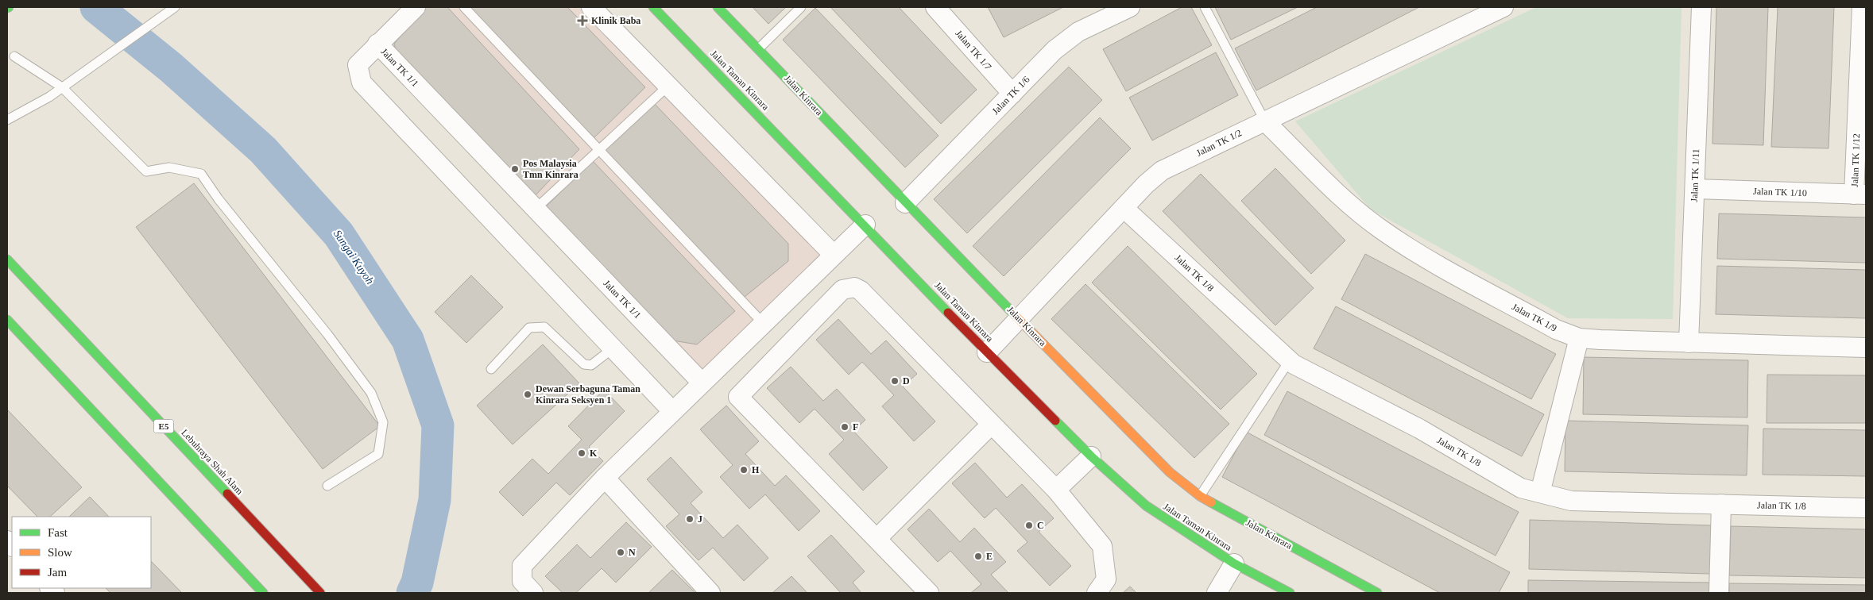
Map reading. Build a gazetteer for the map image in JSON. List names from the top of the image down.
{
  "streets": {
    "main road": [
      "Jalan Taman Kinrara",
      "Jalan Kinrara",
      "E5",
      "Lebuhraya Shah Alam"
    ],
    "street": [
      "Jalan TK 1/7",
      "Jalan TK 1/1",
      "Jalan TK 1/6",
      "Jalan TK 1/2",
      "Jalan TK 1/12",
      "Jalan TK 1/11",
      "Jalan TK 1/10",
      "Jalan TK 1/8",
      "Jalan TK 1/9"
    ]
  },
  "crossings": [
    ["Jalan TK 1/7", "Jalan TK 1/6"],
    ["Jalan Taman Kinrara", "Jalan TK 1/2"],
    ["Jalan Kinrara", "Jalan TK 1/6"],
    ["Jalan Kinrara", "Jalan TK 1/2"],
    ["Jalan TK 1/2", "Jalan TK 1/8"],
    ["Jalan TK 1/2", "Jalan TK 1/9"],
    ["Jalan TK 1/12", "Jalan TK 1/10"],
    ["Jalan TK 1/11", "Jalan TK 1/10"],
    ["Jalan TK 1/11", "Jalan TK 1/9"]
  ],
  "water": ["Sungai Kuyoh"],
  "places": {
    "health": ["Klinik Baba"],
    "other": [
      "Pos Malaysia Tmn Kinrara",
      "D",
      "Dewan Serbaguna Taman Kinrara Seksyen 1",
      "F",
      "K",
      "H",
      "J",
      "C",
      "N",
      "E"
    ]
  },
  "legend": ["Fast", "Slow", "Jam"]
}
